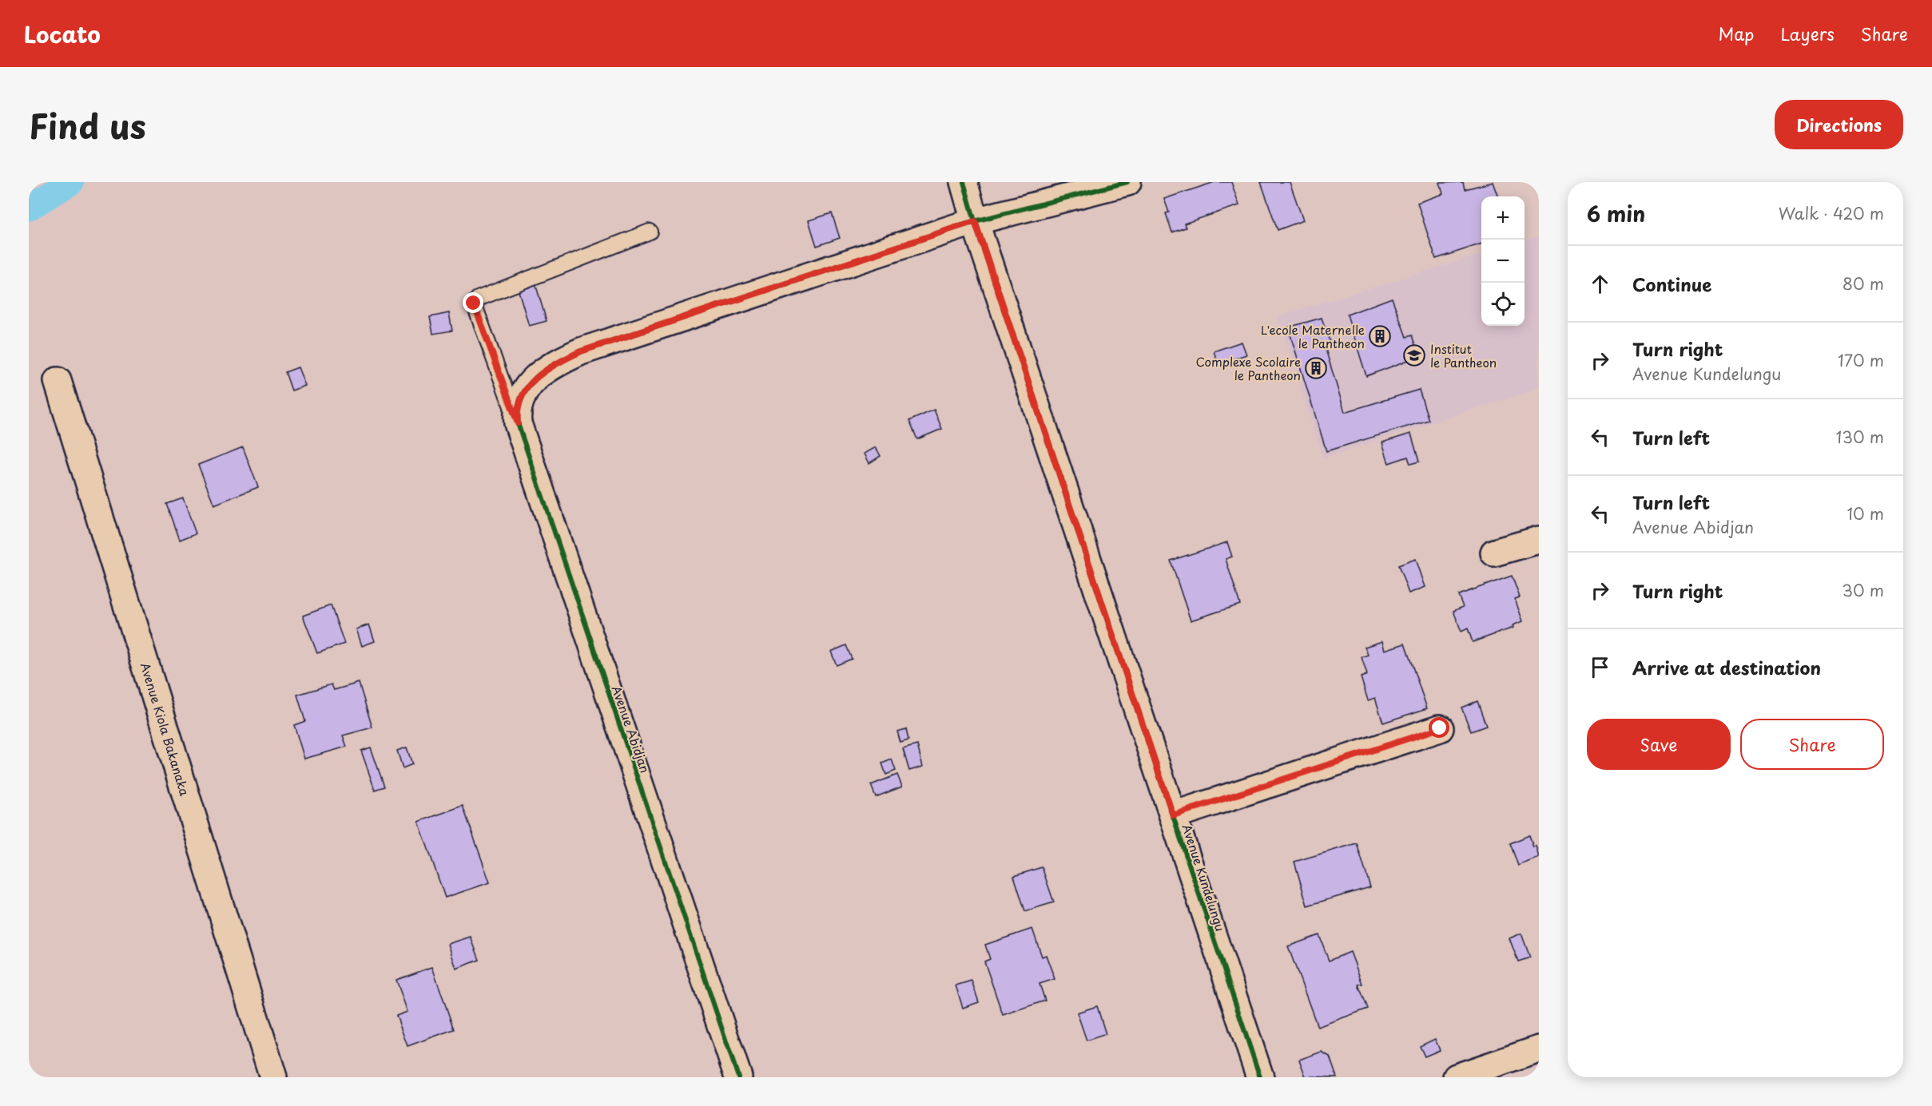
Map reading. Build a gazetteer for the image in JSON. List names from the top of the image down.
{
  "streets": {
    "street": ["Avenue Kiola Bakanaka", "Avenue Abidjan", "Avenue Kundelungu"]
  },
  "crossings": [
    ["Avenue Abidjan", "Avenue Kundelungu"]
  ],
  "places": {
    "building": ["L'ecole Maternelle le Pantheon", "Complexe Scolaire le Pantheon"],
    "school or university": ["Institut le Pantheon"]
  },
  "page": {
    "header": "Locato",
    "nav": ["Map", "Layers", "Share"],
    "title": "Find us",
    "buttons": [
      "Directions",
      ["Save", "Share"]
    ],
    "heading": ["6 min", "Walk · 420 m"],
    "map_buttons": ["+", "−"],
    "list": [
      ["Continue", "80 m"],
      ["Turn right", "Avenue Kundelungu", "170 m"],
      ["Turn left", "130 m"],
      ["Turn left", "Avenue Abidjan", "10 m"],
      ["Turn right", "30 m"],
      "Arrive at destination"
    ]
  }
}
